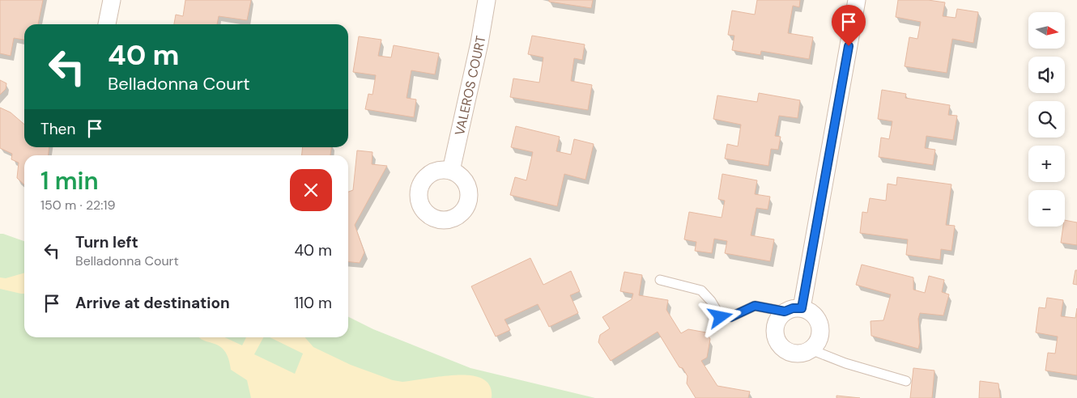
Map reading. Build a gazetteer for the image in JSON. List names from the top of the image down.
{
  "streets": {
    "street": ["VALEROS COURT"]
  },
  "north": "right",
  "page": {
    "map_buttons": ["+", "−"],
    "turn": ["40 m", "Belladonna Court"],
    "then": "Then",
    "heading": ["1 min", "150 m · 22:19"],
    "list": [
      {
        "name": "Turn left",
        "note": "Belladonna Court",
        "value": "40 m"
      },
      {
        "name": "Arrive at destination",
        "value": "110 m"
      }
    ]
  }
}
